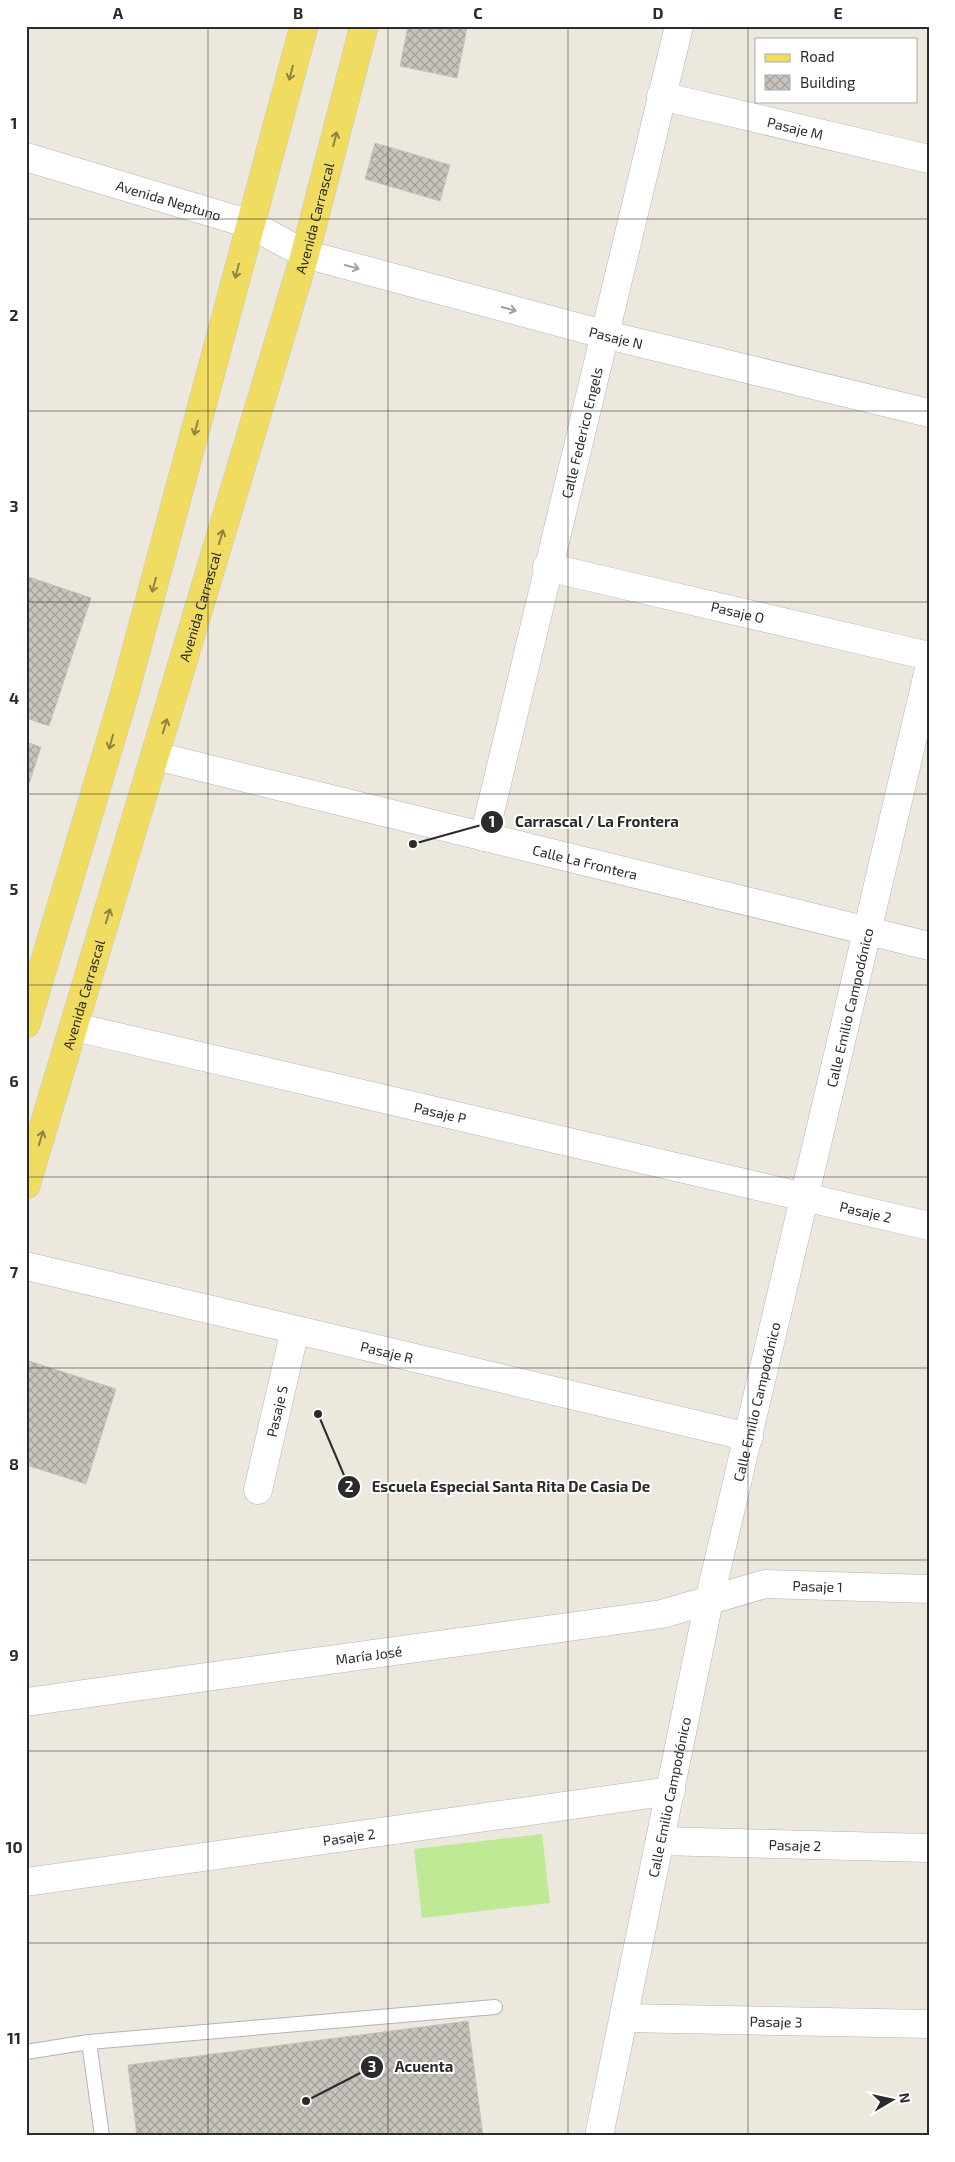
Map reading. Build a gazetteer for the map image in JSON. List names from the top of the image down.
{
  "streets": {
    "main road": ["Avenida Carrascal"],
    "street": [
      "Pasaje M",
      "Avenida Neptuno",
      "Pasaje N",
      "Calle Federico Engels",
      "Pasaje O",
      "Calle La Frontera",
      "Calle Emilio Campodónico",
      "Pasaje P",
      "Pasaje 2",
      "Pasaje R",
      "Pasaje S",
      "Pasaje 1",
      "María José",
      "Pasaje 3"
    ]
  },
  "crossings": [
    ["Pasaje M", "Calle Federico Engels"],
    ["Avenida Neptuno", "Avenida Carrascal"],
    ["Avenida Neptuno", "Pasaje N"],
    ["Avenida Carrascal", "Pasaje N"],
    ["Avenida Carrascal", "Calle La Frontera"],
    ["Avenida Carrascal", "Pasaje P"],
    ["Pasaje N", "Calle Federico Engels"],
    ["Calle Federico Engels", "Pasaje O"],
    ["Calle Federico Engels", "Calle La Frontera"],
    ["Calle La Frontera", "Calle Emilio Campodónico"],
    ["Calle Emilio Campodónico", "Pasaje P"],
    ["Calle Emilio Campodónico", "Pasaje 2"],
    ["Calle Emilio Campodónico", "Pasaje R"],
    ["Calle Emilio Campodónico", "Pasaje 1"],
    ["Calle Emilio Campodónico", "María José"],
    ["Calle Emilio Campodónico", "Pasaje 3"],
    ["Pasaje P", "Pasaje 2"],
    ["Pasaje R", "Pasaje S"],
    ["Pasaje 1", "María José"]
  ],
  "one_way": ["Pasaje N"],
  "places": ["Carrascal / La Frontera", "Escuela Especial Santa Rita De Casia De", "Acuenta"],
  "legend": ["Road", "Building"],
  "north": "right",
  "grid": {
    "columns": [
      "A",
      "B",
      "C",
      "D",
      "E"
    ],
    "rows": [
      "1",
      "2",
      "3",
      "4",
      "5",
      "6",
      "7",
      "8",
      "9",
      "10",
      "11"
    ]
  }
}
